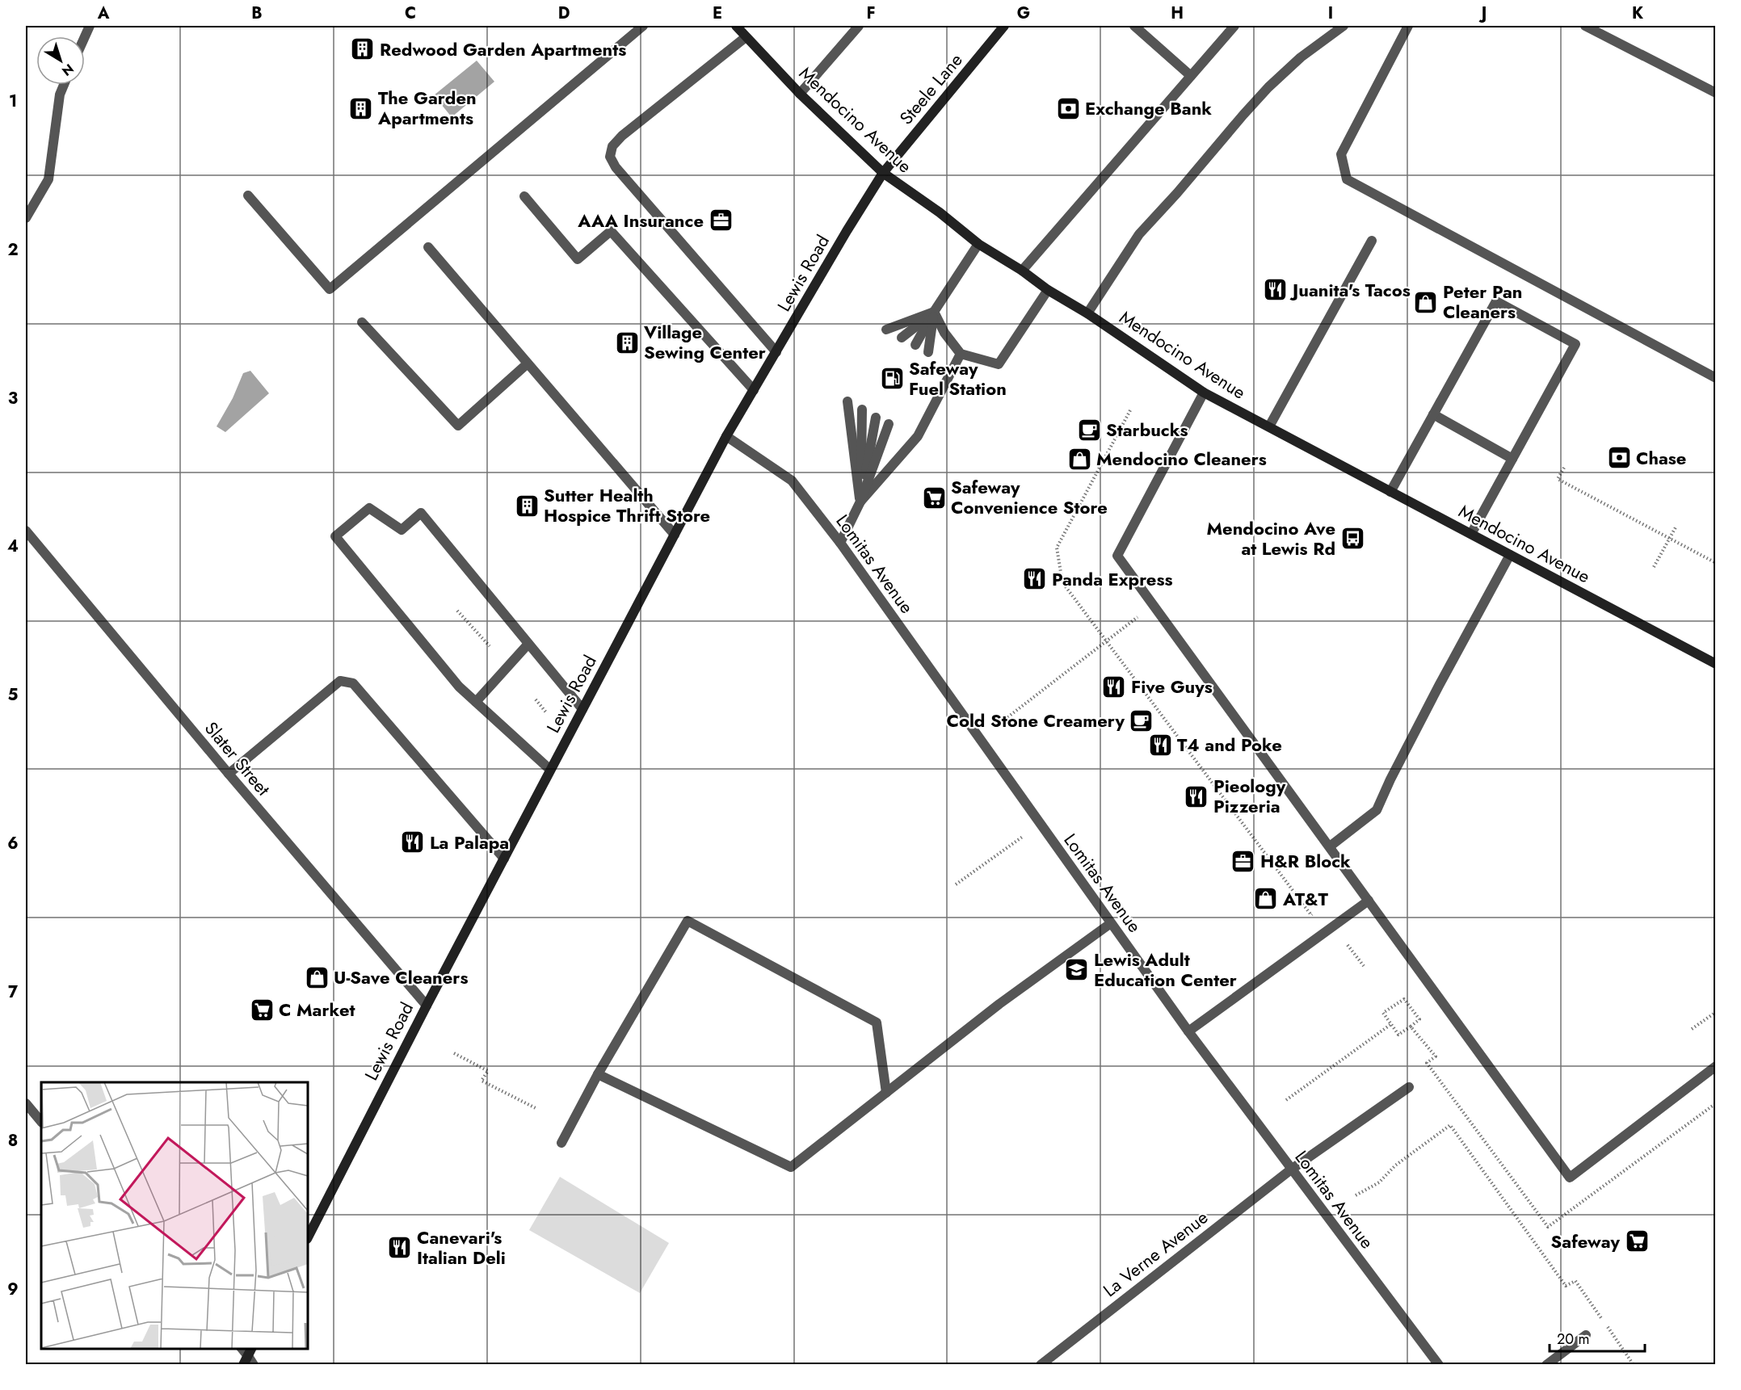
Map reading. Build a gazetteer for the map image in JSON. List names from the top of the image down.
{
  "streets": {
    "main road": ["Steele Lane", "Mendocino Avenue", "Lewis Road"],
    "street": ["Lomitas Avenue", "Slater Street", "La Verne Avenue"]
  },
  "crossings": [
    ["Steele Lane", "Mendocino Avenue"],
    ["Steele Lane", "Lewis Road"],
    ["Mendocino Avenue", "Lewis Road"],
    ["Lewis Road", "Lomitas Avenue"],
    ["Lewis Road", "Slater Street"],
    ["Lomitas Avenue", "La Verne Avenue"]
  ],
  "places": {
    "building": [
      "Redwood Garden Apartments",
      "The Garden Apartments",
      "Village Sewing Center",
      "Sutter Health Hospice Thrift Store"
    ],
    "bank": ["Exchange Bank", "Chase"],
    "office": ["AAA Insurance", "H&R Block"],
    "restaurant": [
      "Juanita's Tacos",
      "Panda Express",
      "Five Guys",
      "T4 and Poke",
      "Pieology Pizzeria",
      "La Palapa",
      "Canevari's Italian Deli"
    ],
    "shop": [
      "Peter Pan Cleaners",
      "Mendocino Cleaners",
      "AT&T",
      "U-Save Cleaners"
    ],
    "fuel station": ["Safeway Fuel Station"],
    "cafe": ["Starbucks", "Cold Stone Creamery"],
    "supermarket": ["Safeway Convenience Store", "C Market", "Safeway"],
    "bus stop": ["Mendocino Ave at Lewis Rd"],
    "school or university": ["Lewis Adult Education Center"]
  },
  "scale_bar": "20 m",
  "north": "bottom right",
  "grid": {
    "columns": [
      "A",
      "B",
      "C",
      "D",
      "E",
      "F",
      "G",
      "H",
      "I",
      "J",
      "K"
    ],
    "rows": [
      "1",
      "2",
      "3",
      "4",
      "5",
      "6",
      "7",
      "8",
      "9"
    ]
  }
}
